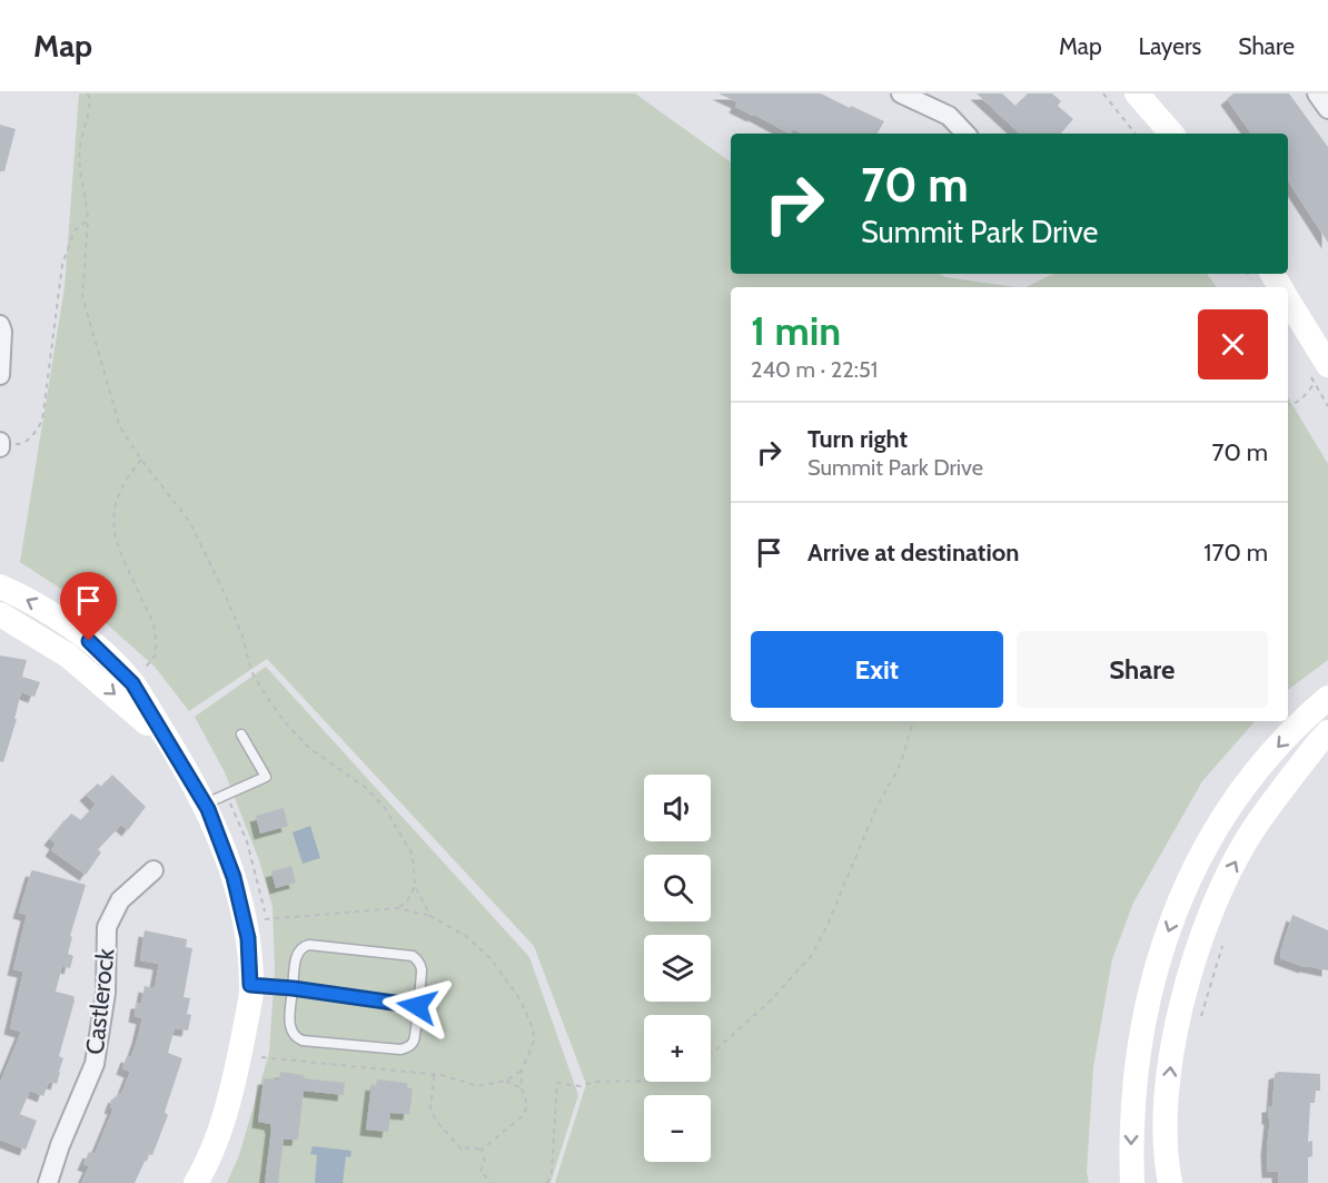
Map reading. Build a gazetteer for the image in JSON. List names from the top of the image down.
{
  "streets": {
    "street": ["Castlerock"]
  },
  "page": {
    "header": "Map",
    "nav": ["Map", "Layers", "Share"],
    "turn": ["70 m", "Summit Park Drive"],
    "heading": ["1 min", "240 m · 22:51"],
    "list": [
      {
        "name": "Turn right",
        "note": "Summit Park Drive",
        "value": "70 m"
      },
      {
        "name": "Arrive at destination",
        "value": "170 m"
      }
    ],
    "buttons": ["Exit", "Share"],
    "map_buttons": ["+", "−"]
  }
}
